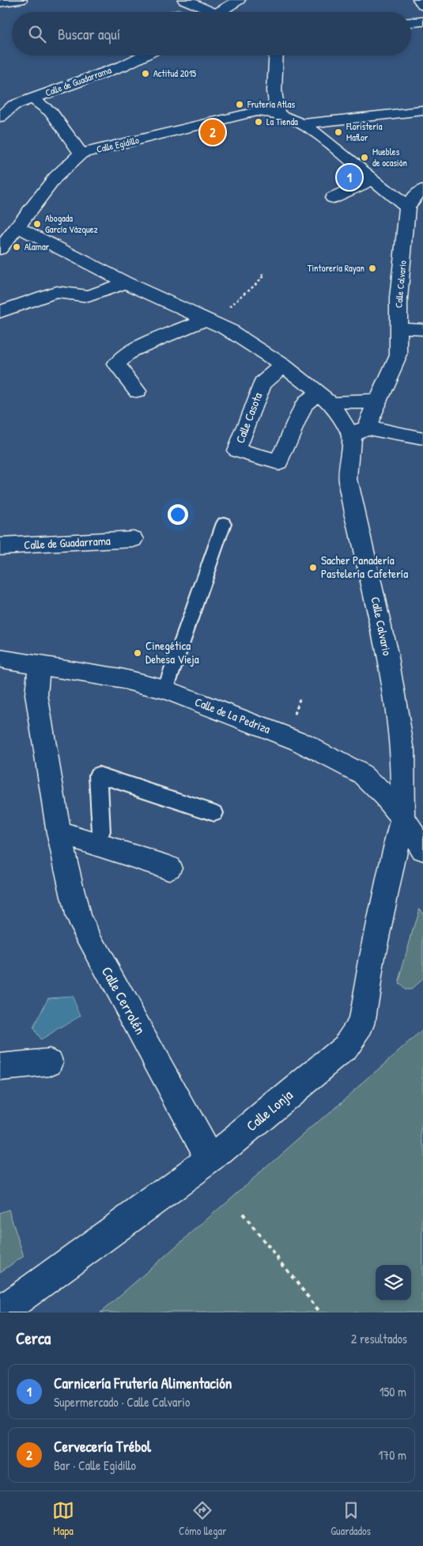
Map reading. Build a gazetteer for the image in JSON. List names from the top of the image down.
{
  "streets": {
    "street": [
      "Calle de Guadarrama",
      "Calle Egidillo",
      "Calle Calvario",
      "Calle Casota",
      "Calle de La Pedriza",
      "Calle Cerrolén",
      "Calle Lonja"
    ]
  },
  "crossings": [
    ["Calle Calvario", "Calle de La Pedriza"],
    ["Calle Calvario", "Calle Lonja"],
    ["Calle de La Pedriza", "Calle Cerrolén"],
    ["Calle de La Pedriza", "Calle Lonja"],
    ["Calle Cerrolén", "Calle Lonja"]
  ],
  "places": [
    "Actitud 2015",
    "Frutería Atlas",
    "La Tienda",
    "Floristería Maflor",
    "Muebles de ocasión",
    "Abogada García Vázquez",
    "Alamar",
    "Tintorería Rayan",
    "Sacher Panadería Pastelería Cafetería",
    "Cinegética Dehesa Vieja"
  ],
  "page": {
    "search": "Buscar aquí",
    "pins": ["2", "1"],
    "heading": ["Cerca", "2 resultados"],
    "list": [
      {
        "mark": "1",
        "name": "Carnicería Frutería Alimentación",
        "note": "Supermercado · Calle Calvario",
        "value": "150 m"
      },
      {
        "mark": "2",
        "name": "Cervecería Trébol",
        "note": "Bar · Calle Egidillo",
        "value": "170 m"
      }
    ],
    "nav": ["Mapa", "Cómo llegar", "Guardados"]
  }
}
